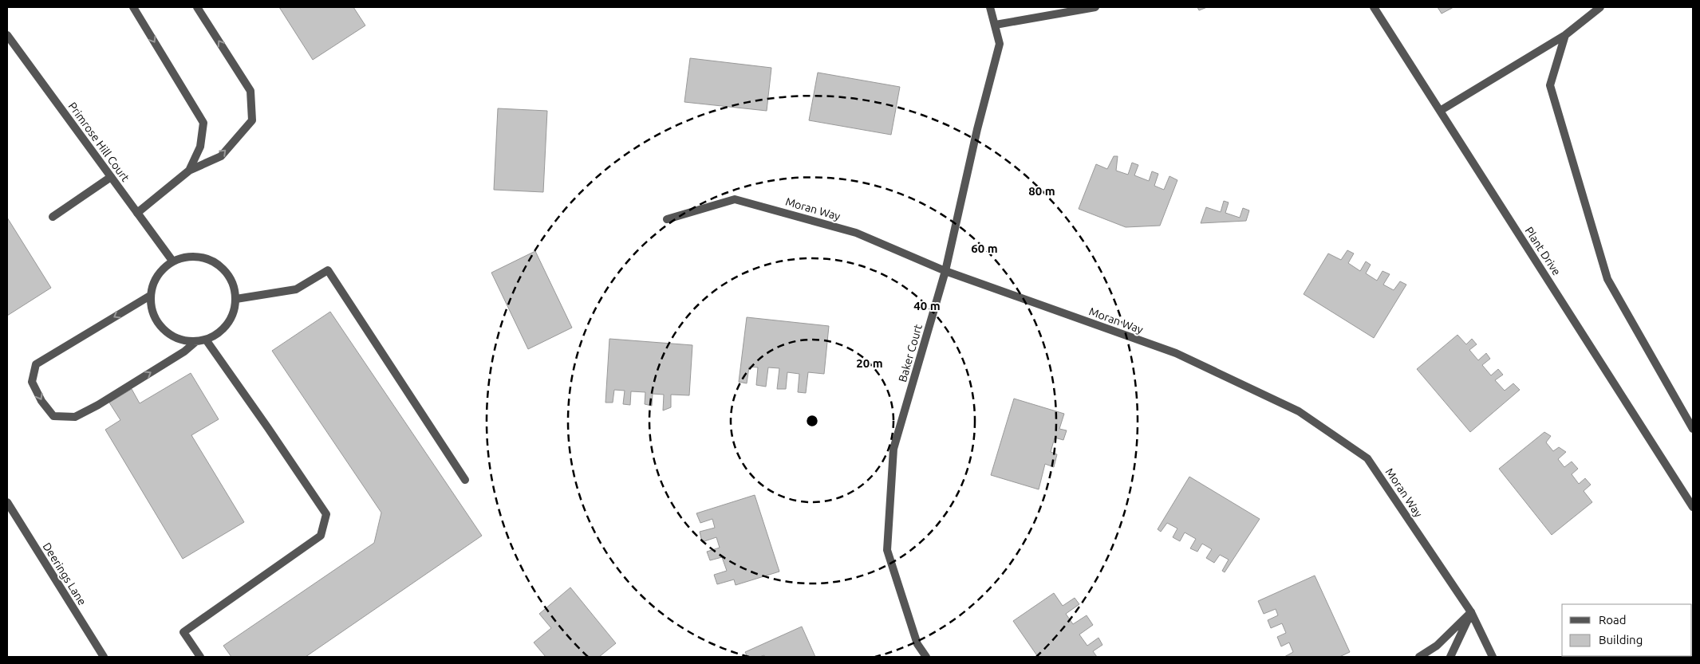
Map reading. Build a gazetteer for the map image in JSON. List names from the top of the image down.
{
  "streets": {
    "street": [
      "Primrose Hill Court",
      "Moran Way",
      "Plant Drive",
      "Baker Court",
      "Deerings Lane"
    ]
  },
  "crossings": [
    ["Moran Way", "Baker Court"]
  ],
  "legend": ["Road", "Building"],
  "rings": [
    "80 m",
    "60 m",
    "40 m",
    "20 m"
  ]
}
